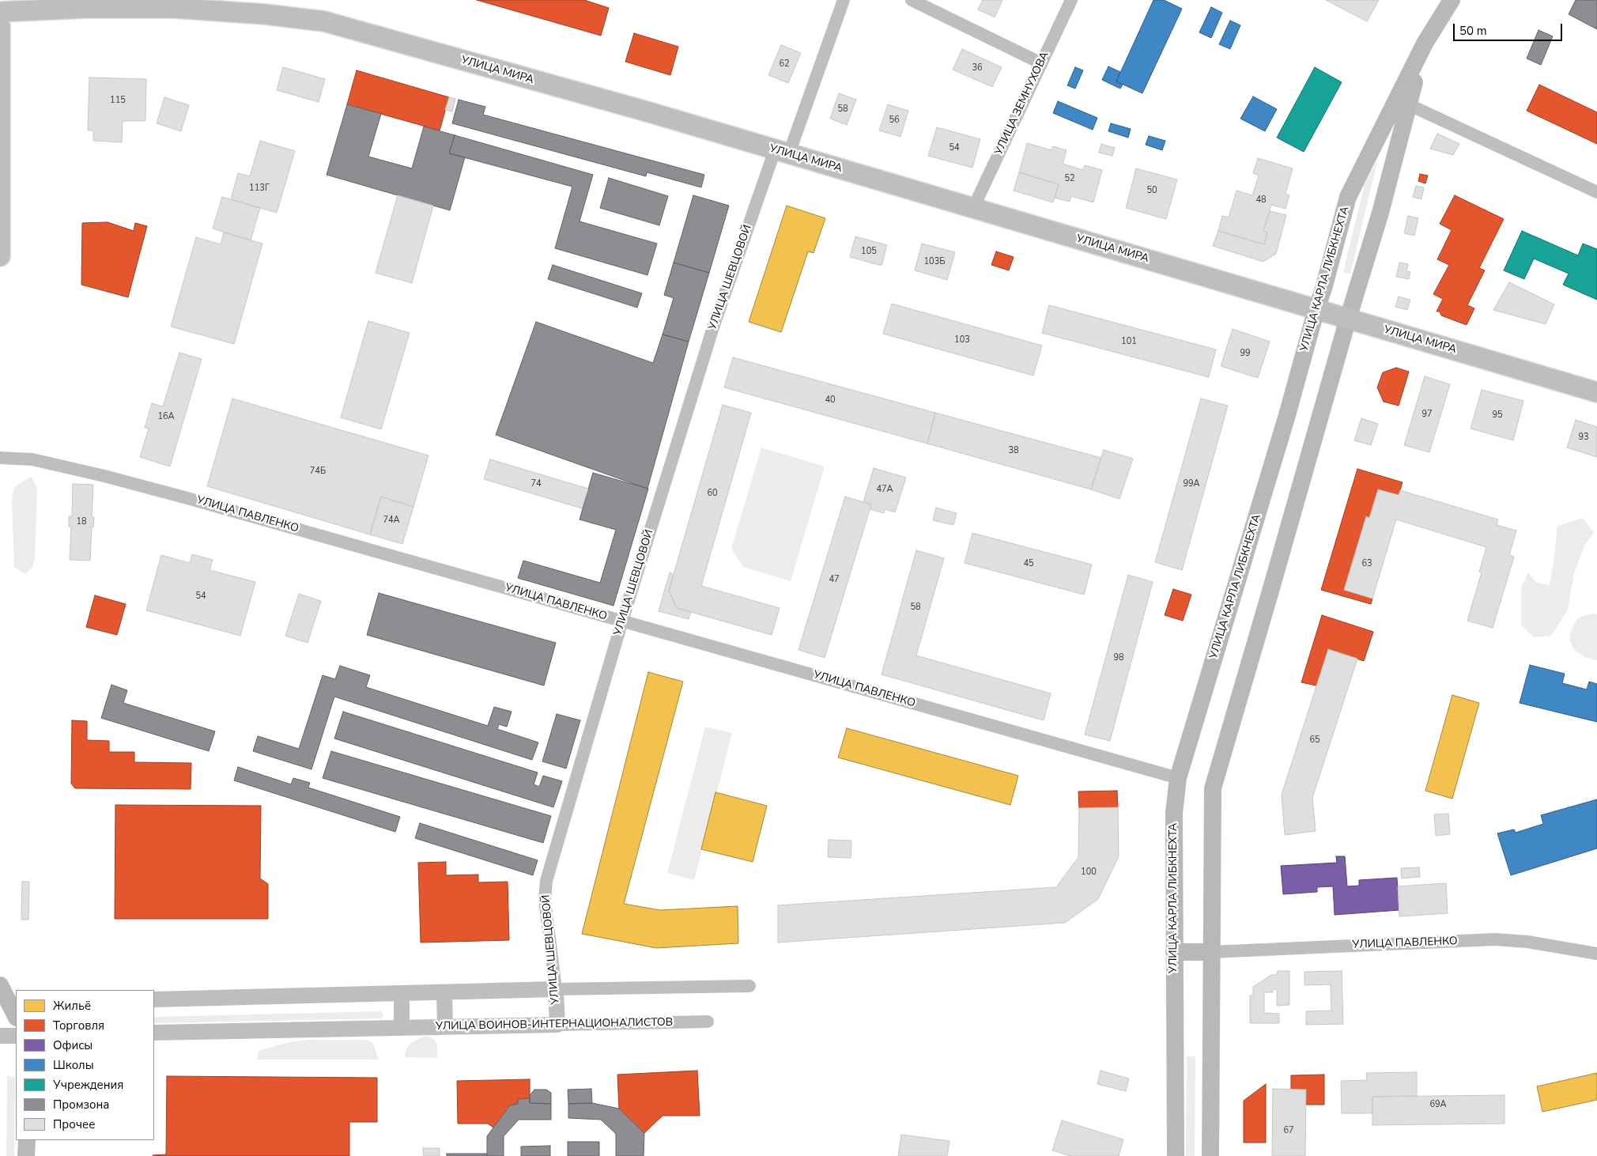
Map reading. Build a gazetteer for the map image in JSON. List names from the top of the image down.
{
  "streets": {
    "main road": ["УЛИЦА МИРА", "УЛИЦА КАРЛА ЛИБКНЕХТА"],
    "street": [
      "УЛИЦА ЗЕМНУХОВА",
      "УЛИЦА ШЕВЦОВОЙ",
      "УЛИЦА ПАВЛЕНКО",
      "УЛИЦА ВОИНОВ-ИНТЕРНАЦИОНАЛИСТОВ"
    ]
  },
  "crossings": [
    ["УЛИЦА МИРА", "УЛИЦА ЗЕМНУХОВА"],
    ["УЛИЦА МИРА", "УЛИЦА ШЕВЦОВОЙ"],
    ["УЛИЦА МИРА", "УЛИЦА КАРЛА ЛИБКНЕХТА"],
    ["УЛИЦА ШЕВЦОВОЙ", "УЛИЦА ПАВЛЕНКО"],
    ["УЛИЦА ШЕВЦОВОЙ", "УЛИЦА ВОИНОВ-ИНТЕРНАЦИОНАЛИСТОВ"],
    ["УЛИЦА КАРЛА ЛИБКНЕХТА", "УЛИЦА ПАВЛЕНКО"]
  ],
  "house_numbers": [
    "62",
    "36",
    "115",
    "58",
    "56",
    "54",
    "52",
    "113Г",
    "50",
    "48",
    "105",
    "103Б",
    "103",
    "101",
    "99",
    "40",
    "97",
    "95",
    "16А",
    "93",
    "38",
    "74Б",
    "74",
    "99А",
    "47А",
    "60",
    "74А",
    "18",
    "45",
    "63",
    "47",
    "54",
    "58",
    "98",
    "65",
    "100",
    "69А",
    "67"
  ],
  "legend": [
    "Жильё",
    "Торговля",
    "Офисы",
    "Школы",
    "Учреждения",
    "Промзона",
    "Прочее"
  ],
  "scale_bar": "50 m"
}
